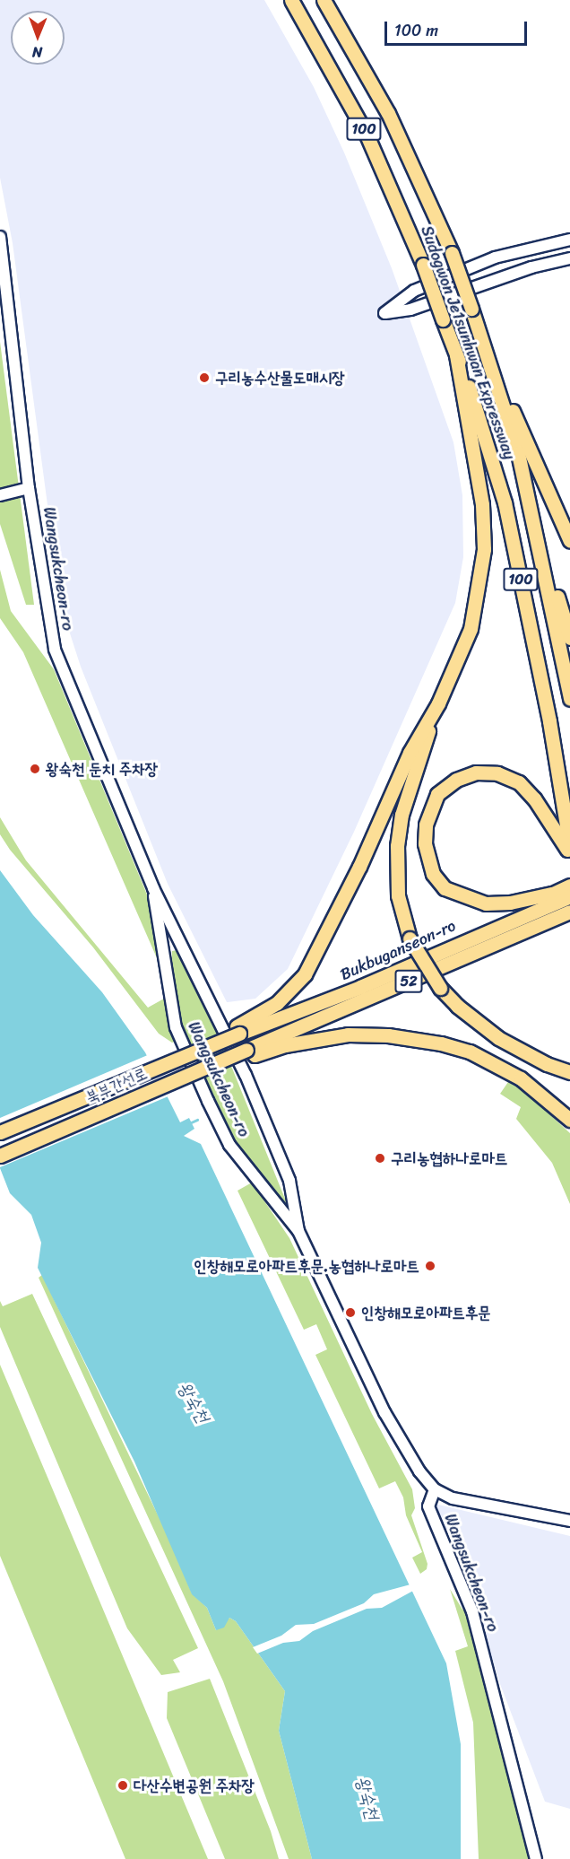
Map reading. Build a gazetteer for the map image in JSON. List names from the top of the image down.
{
  "streets": {
    "highway": [
      "100",
      "Sudogwon Je1sunhwan Expressway",
      "Bukbuganseon-ro",
      "52",
      "북부간선로"
    ],
    "street": ["Wangsukcheon-ro"]
  },
  "crossings": [
    ["Bukbuganseon-ro", "52"],
    ["Bukbuganseon-ro", "북부간선로"]
  ],
  "water": ["왕숙천"],
  "places": [
    "구리농수산물도매시장",
    "왕숙천 둔치 주차장",
    "구리농협하나로마트",
    "인창해모로아파트후문.농협하나로마트",
    "인창해모로아파트후문",
    "다산수변공원 주차장"
  ],
  "scale_bar": "100 m",
  "north": "bottom"
}
